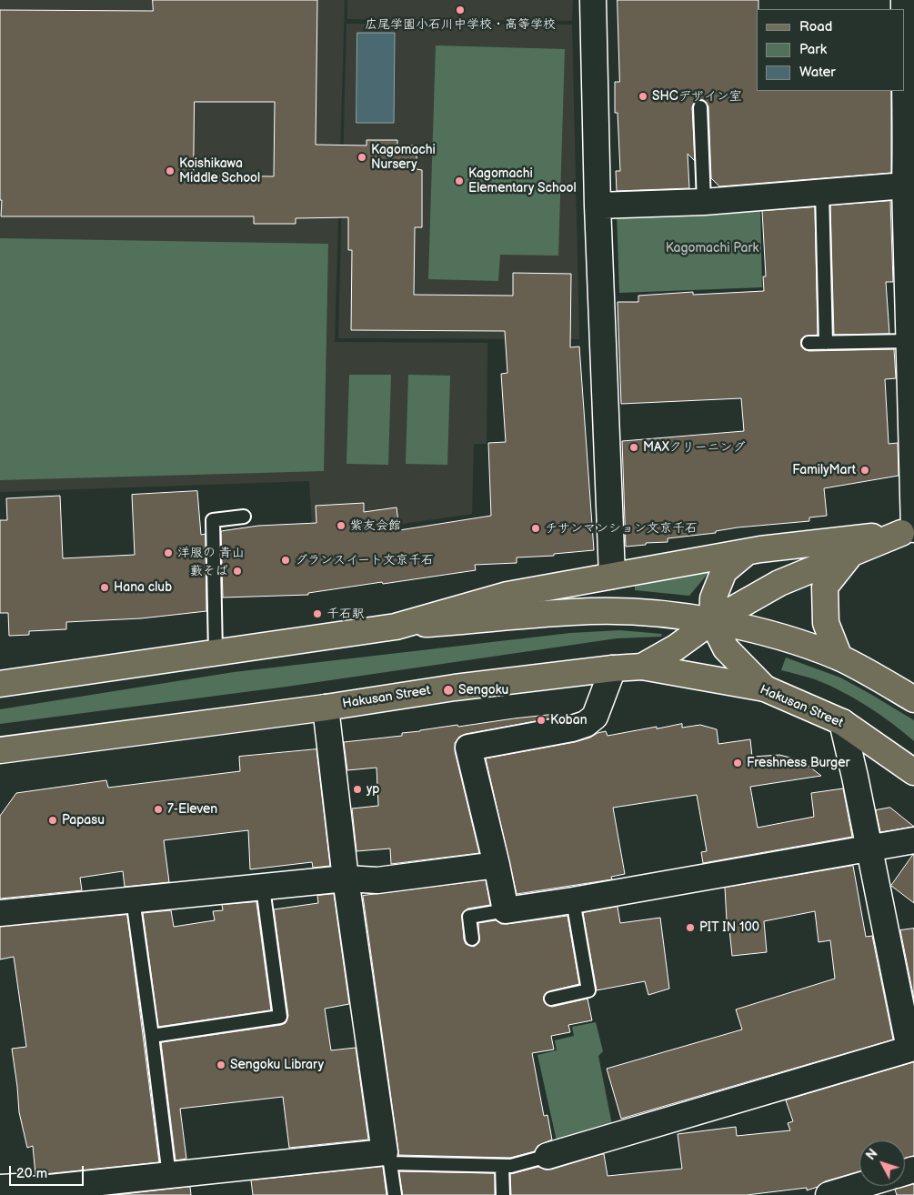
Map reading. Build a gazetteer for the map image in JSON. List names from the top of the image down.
{
  "streets": {
    "main road": ["Hakusan Street"]
  },
  "parks": ["Kagomachi Park"],
  "places": [
    "広尾学園小石川中学校・高等学校",
    "SHCデザイン室",
    "Kagomachi Nursery",
    "Koishikawa Middle School",
    "Kagomachi Elementary School",
    "MAXクリーニング",
    "FamilyMart",
    "紫友会館",
    "チサンマンション文京千石",
    "洋服の 青山",
    "グランスイート文京千石",
    "藪そば",
    "Hana club",
    "千石駅",
    "Sengoku",
    "Koban",
    "Freshness Burger",
    "yp",
    "7-Eleven",
    "Papasu",
    "PIT IN 100",
    "Sengoku Library"
  ],
  "legend": ["Road", "Park", "Water"],
  "scale_bar": "20 m",
  "north": "top left"
}
